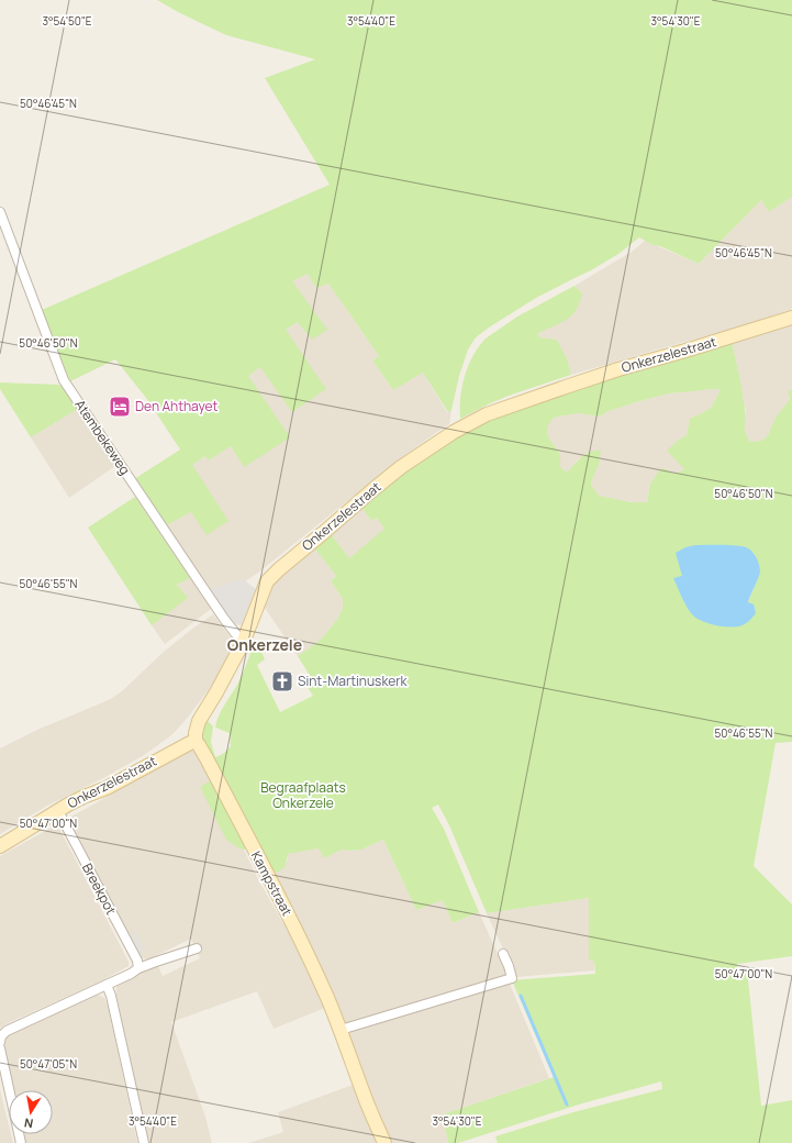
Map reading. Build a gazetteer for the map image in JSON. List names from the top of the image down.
{
  "streets": {
    "street": [
      "Onkerzelestraat",
      "Atembekeweg",
      "Kampstraat",
      "Breekpot"
    ]
  },
  "crossings": [
    ["Onkerzelestraat", "Atembekeweg"],
    ["Onkerzelestraat", "Kampstraat"],
    ["Onkerzelestraat", "Breekpot"]
  ],
  "districts": ["Onkerzele"],
  "parks": ["Begraafplaats Onkerzele"],
  "places": {
    "hotel": ["Den Ahthayet"],
    "church": ["Sint-Martinuskerk"]
  },
  "north": "bottom",
  "coordinates": [
    "3°54'50\"E",
    "3°54'40\"E",
    "3°54'30\"E",
    "50°46'45\"N",
    "50°46'50\"N",
    "50°46'55\"N",
    "50°47'00\"N",
    "50°47'05\"N"
  ]
}
